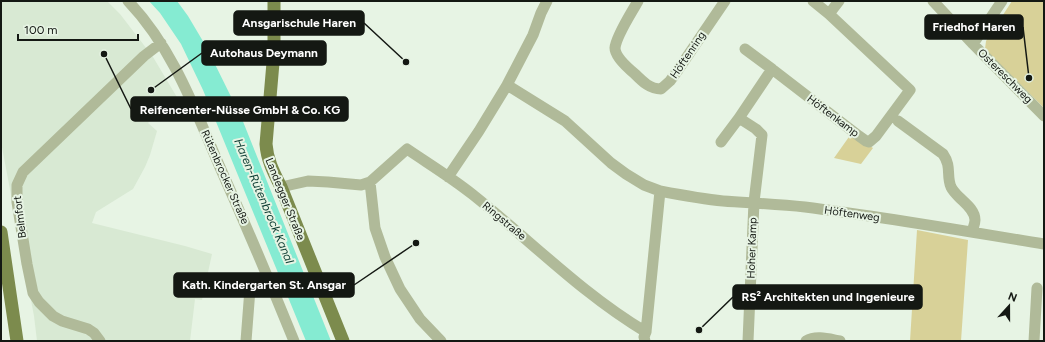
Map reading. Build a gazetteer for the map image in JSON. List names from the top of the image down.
{
  "streets": {
    "main road": ["Landegger Straße"],
    "street": [
      "Höftenring",
      "Ostereschweg",
      "Höftenkamp",
      "Rütenbrocker Straße",
      "Höftenweg",
      "Belmfort",
      "Ringstraße",
      "Hoher Kamp"
    ]
  },
  "crossings": [
    ["Rütenbrocker Straße", "Belmfort"],
    ["Höftenweg", "Ringstraße"],
    ["Höftenweg", "Hoher Kamp"]
  ],
  "water": ["Haren-Rütenbrock Kanal"],
  "places": [
    "Reifencenter-Nüsse GmbH & Co. KG",
    "Ansgarischule Haren",
    "Friedhof Haren",
    "Autohaus Deymann",
    "Kath. Kindergarten St. Ansgar",
    "RS² Architekten und Ingenieure"
  ],
  "scale_bar": "100 m",
  "north": "top"
}
